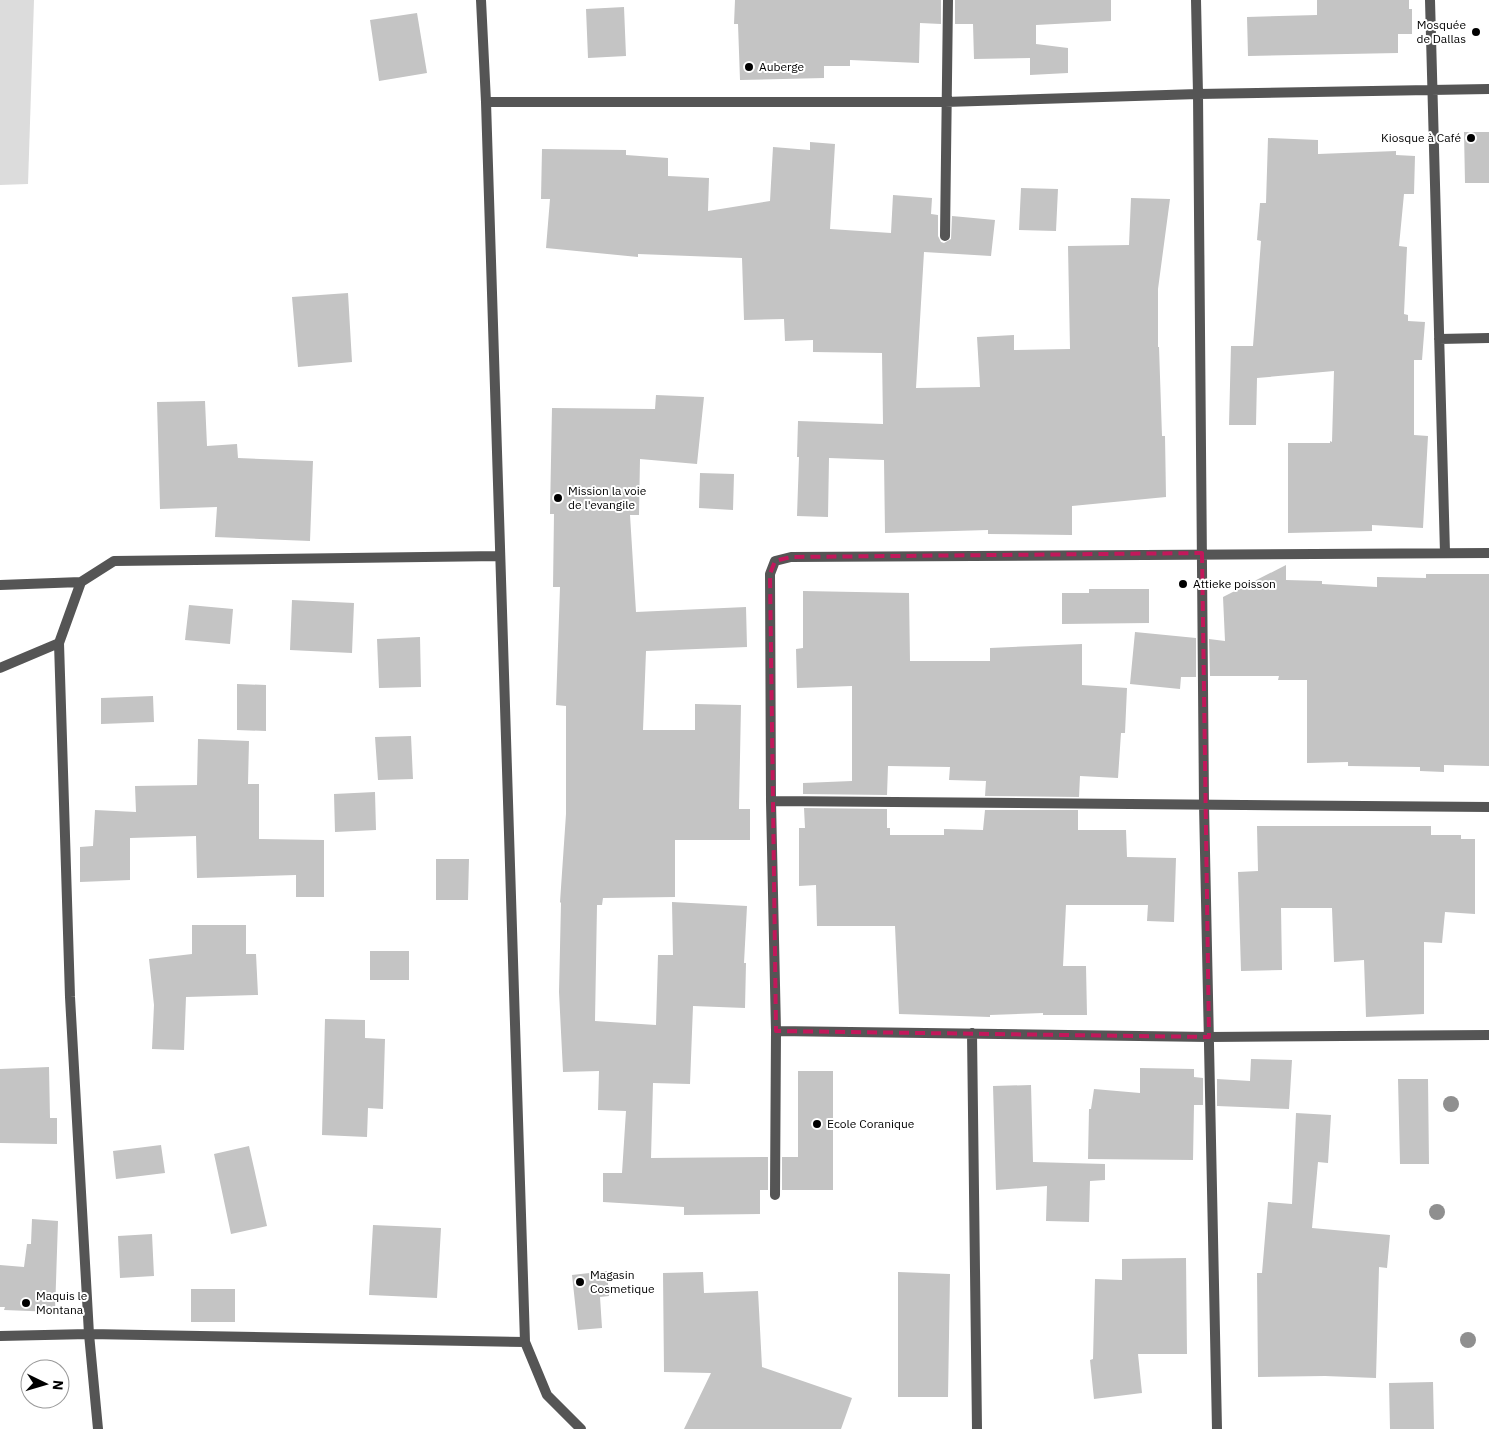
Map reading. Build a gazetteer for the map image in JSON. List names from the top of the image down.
{
  "places": [
    "Mosquée de Dallas",
    "Auberge",
    "Kiosque à Café",
    "Mission la voie de l'evangile",
    "Attieke poisson",
    "Ecole Coranique",
    "Magasin Cosmetique",
    "Maquis le Montana"
  ],
  "north": "right"
}
